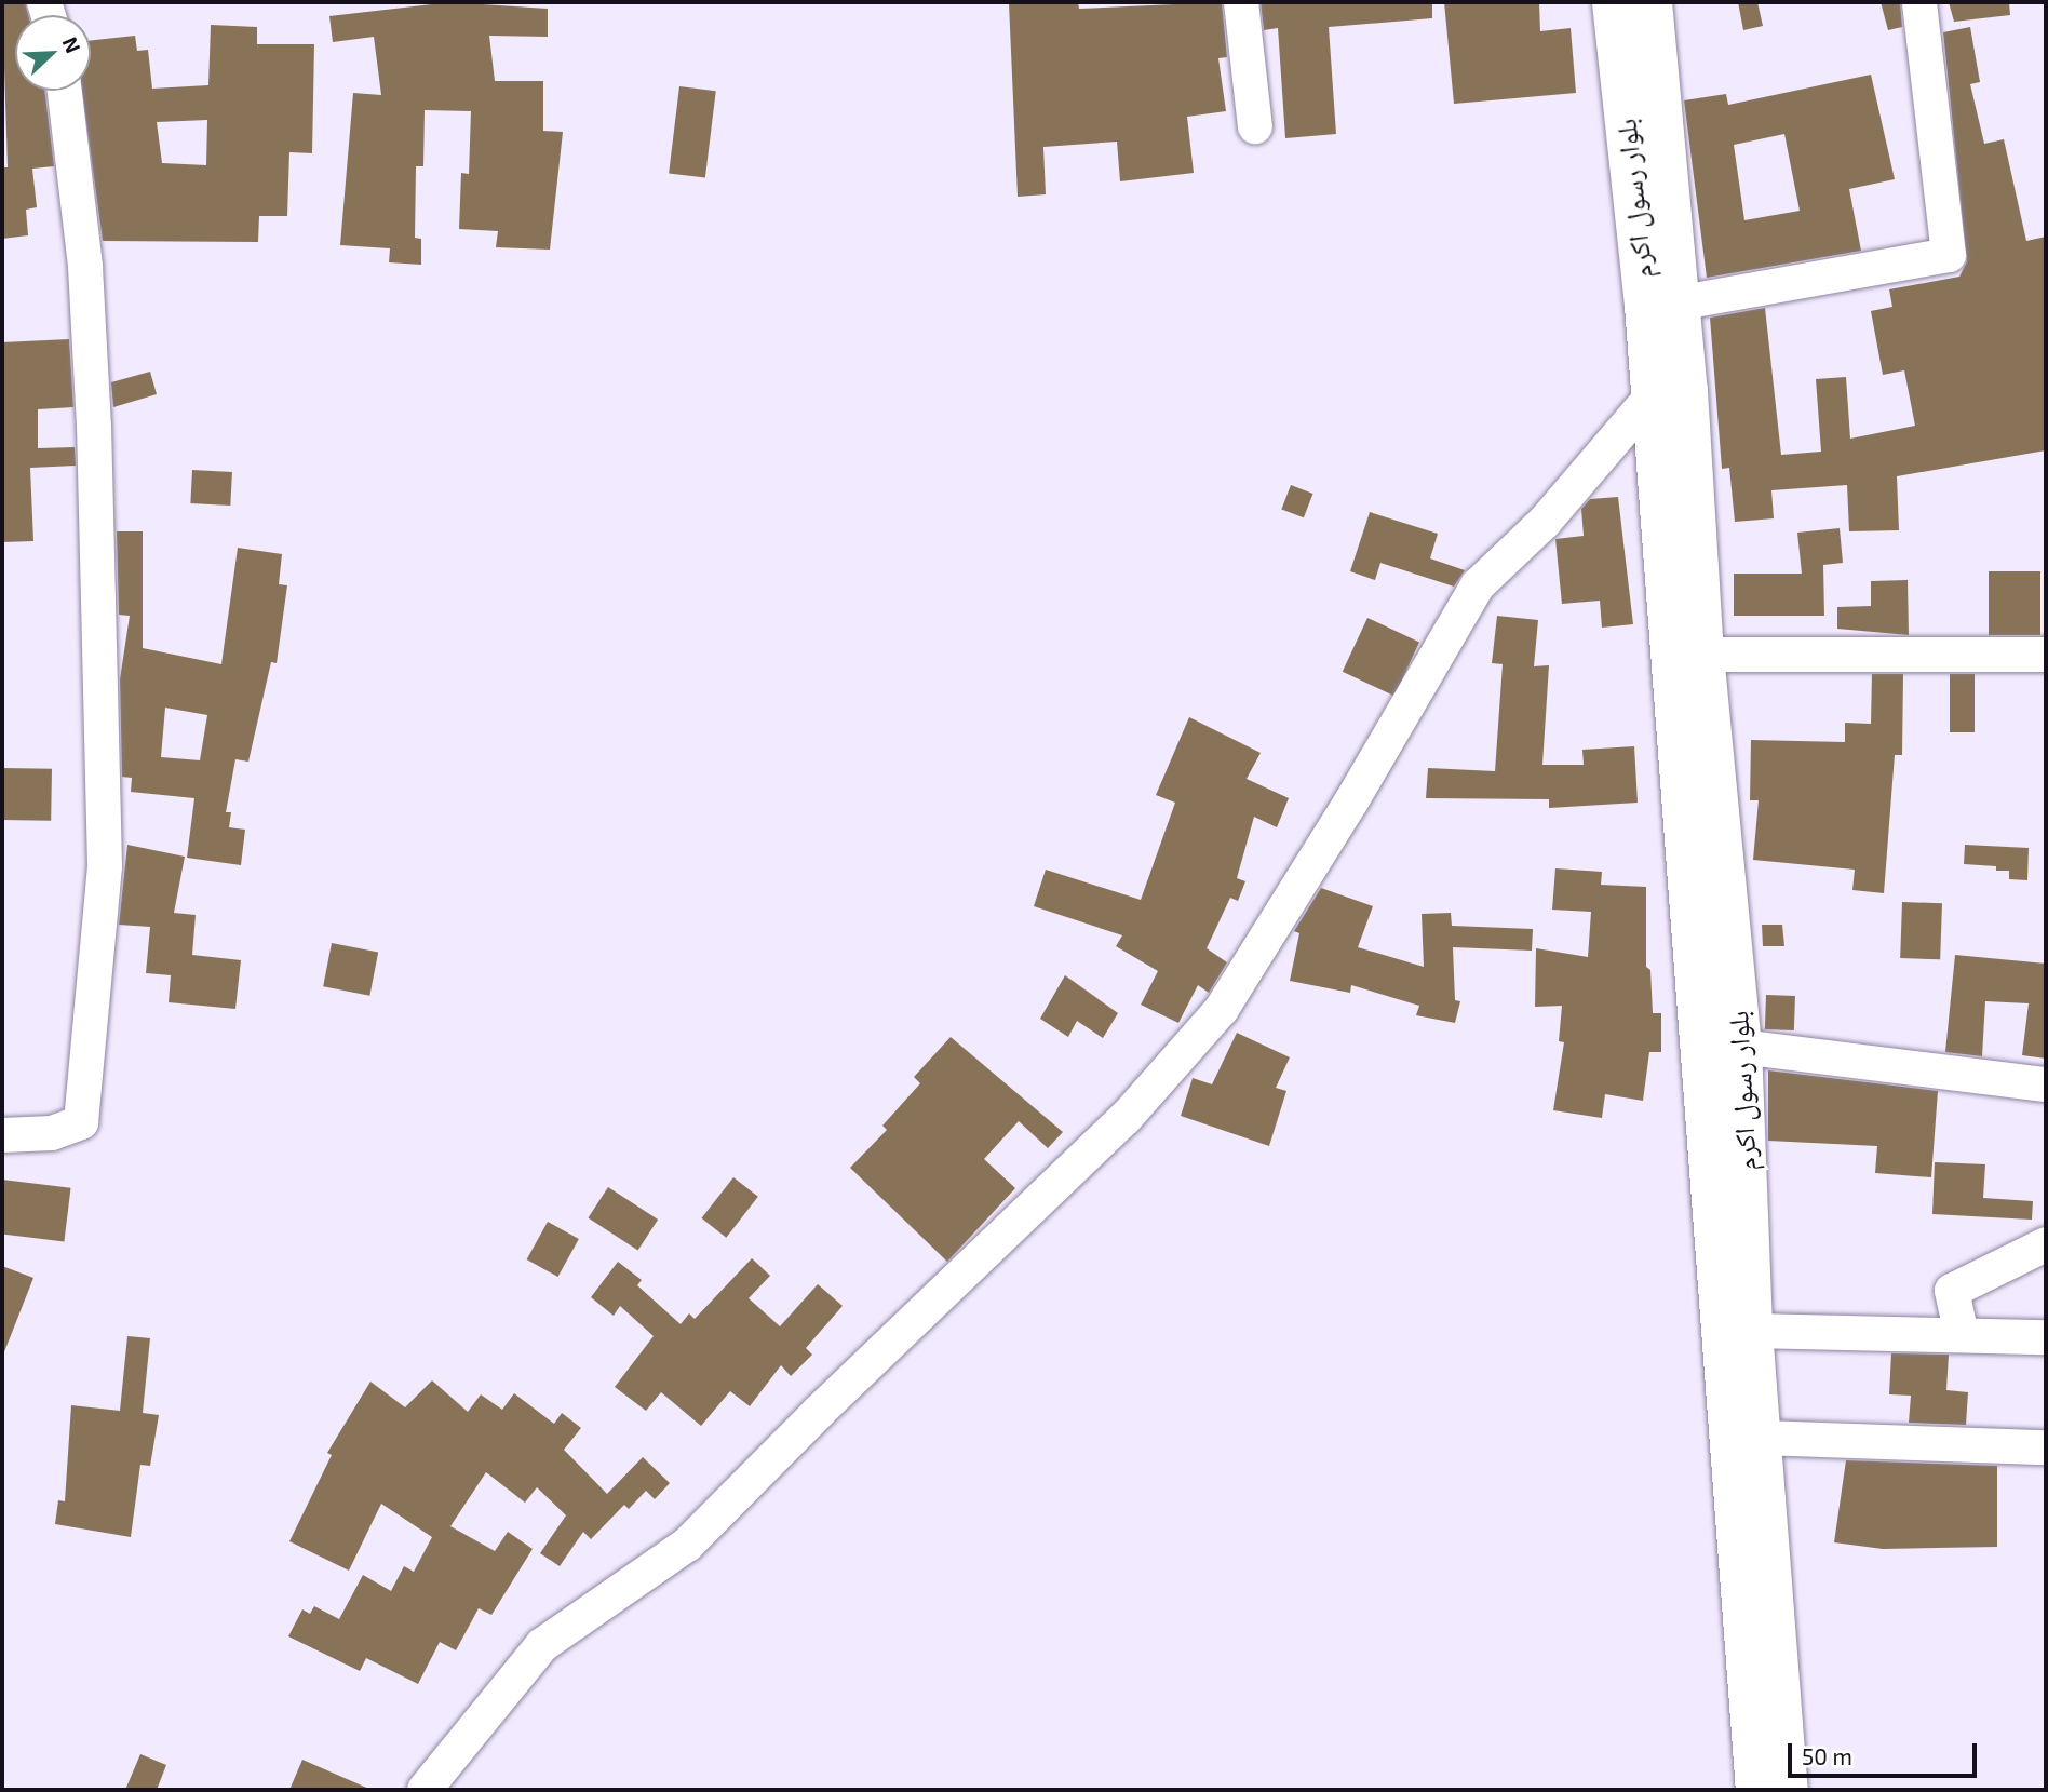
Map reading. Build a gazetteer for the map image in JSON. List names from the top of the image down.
{
  "streets": {
    "main road": ["بلوار رسول اکرم"]
  },
  "scale_bar": "50 m",
  "north": "top right"
}
